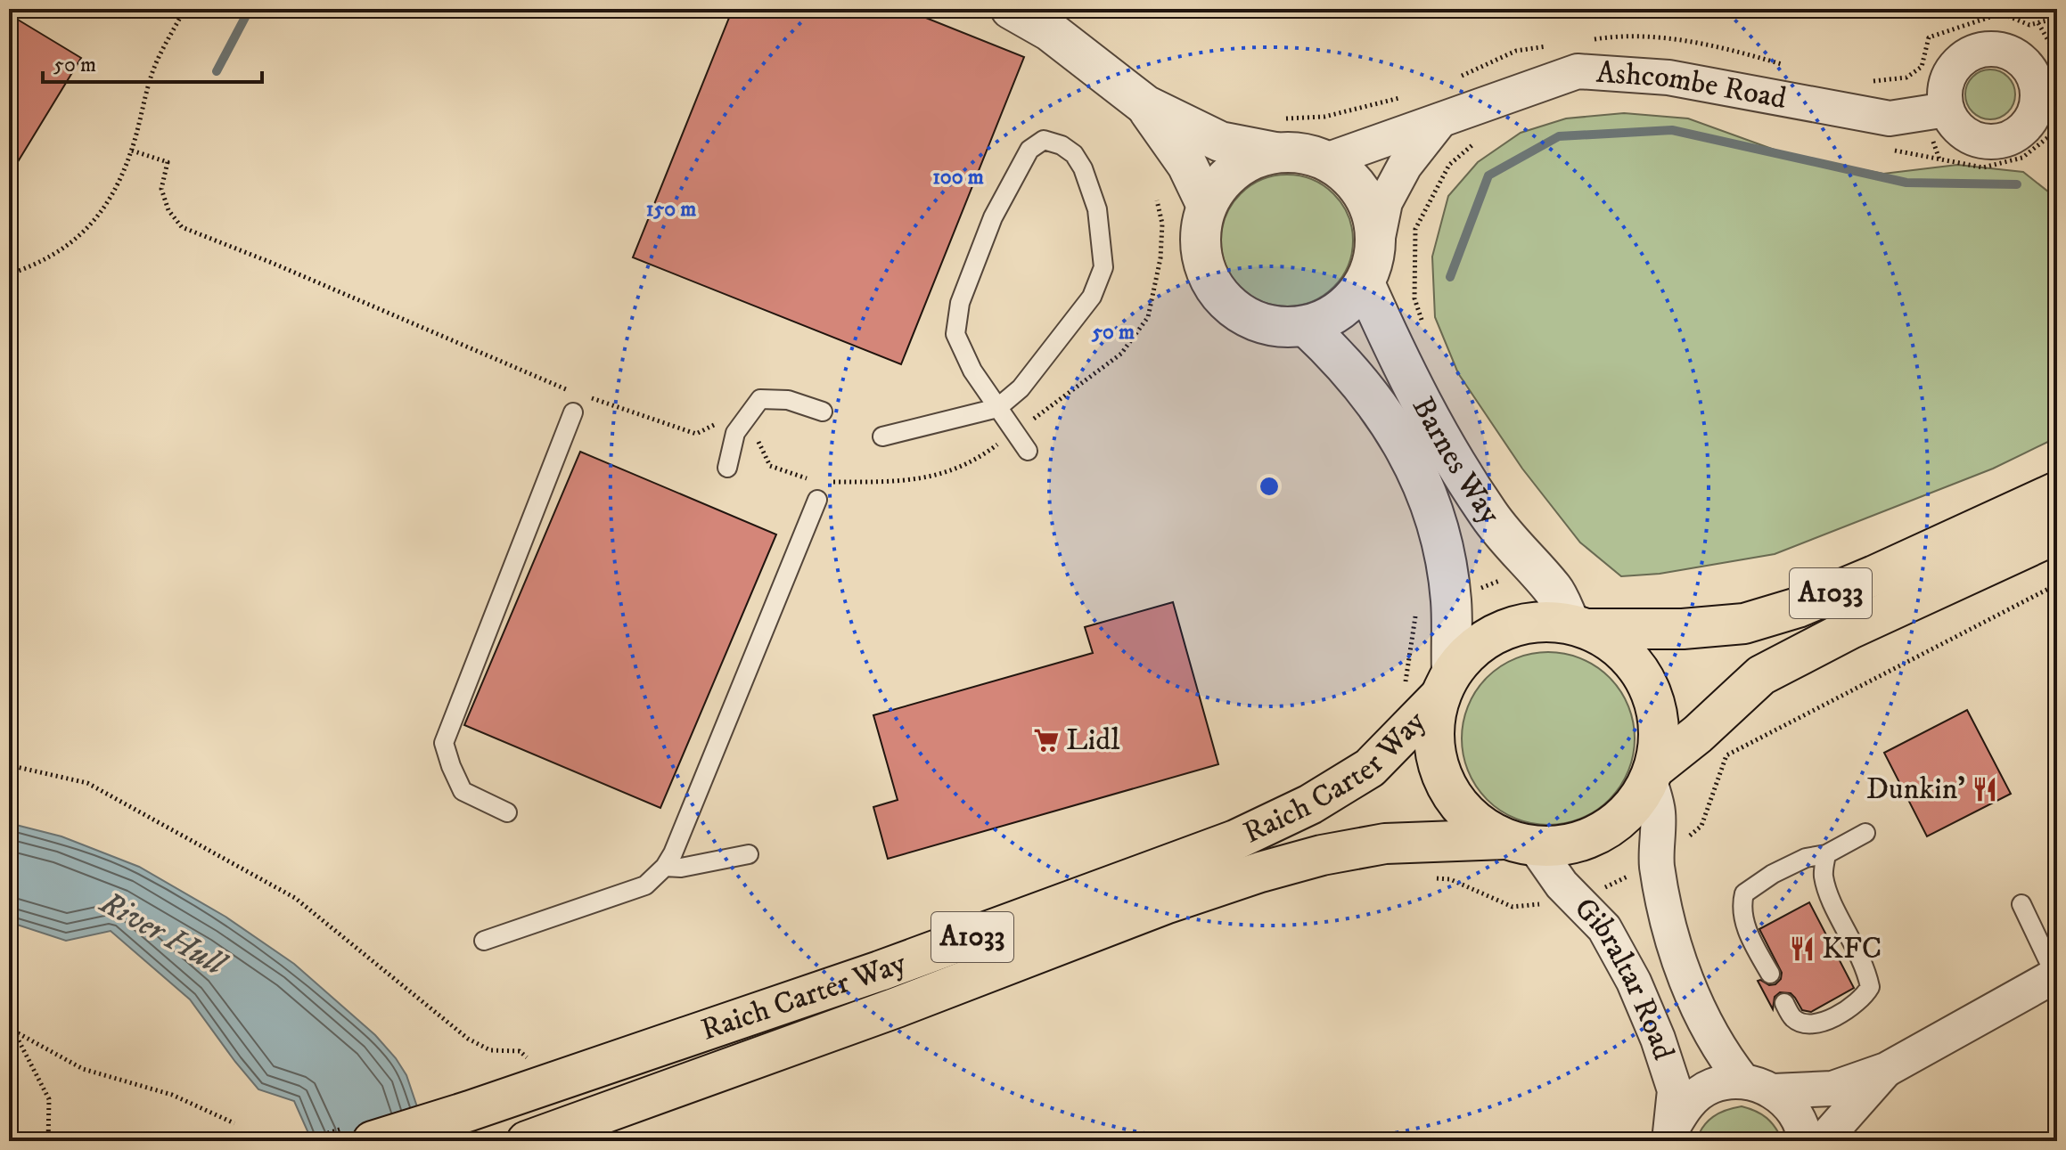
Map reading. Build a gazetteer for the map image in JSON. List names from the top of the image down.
{
  "streets": {
    "highway": ["A1033", "Raich Carter Way"],
    "street": ["Ashcombe Road", "Barnes Way", "Gibraltar Road"]
  },
  "crossings": [
    ["Ashcombe Road", "Barnes Way"],
    ["Barnes Way", "A1033"],
    ["Barnes Way", "Raich Carter Way"],
    ["Barnes Way", "Gibraltar Road"],
    ["A1033", "Raich Carter Way"],
    ["A1033", "Gibraltar Road"],
    ["Raich Carter Way", "Gibraltar Road"]
  ],
  "water": ["River Hull"],
  "places": {
    "supermarket": ["Lidl"],
    "restaurant": ["Dunkin'", "KFC"]
  },
  "scale_bar": "50 m",
  "rings": ["100 m", "150 m", "50 m"]
}
